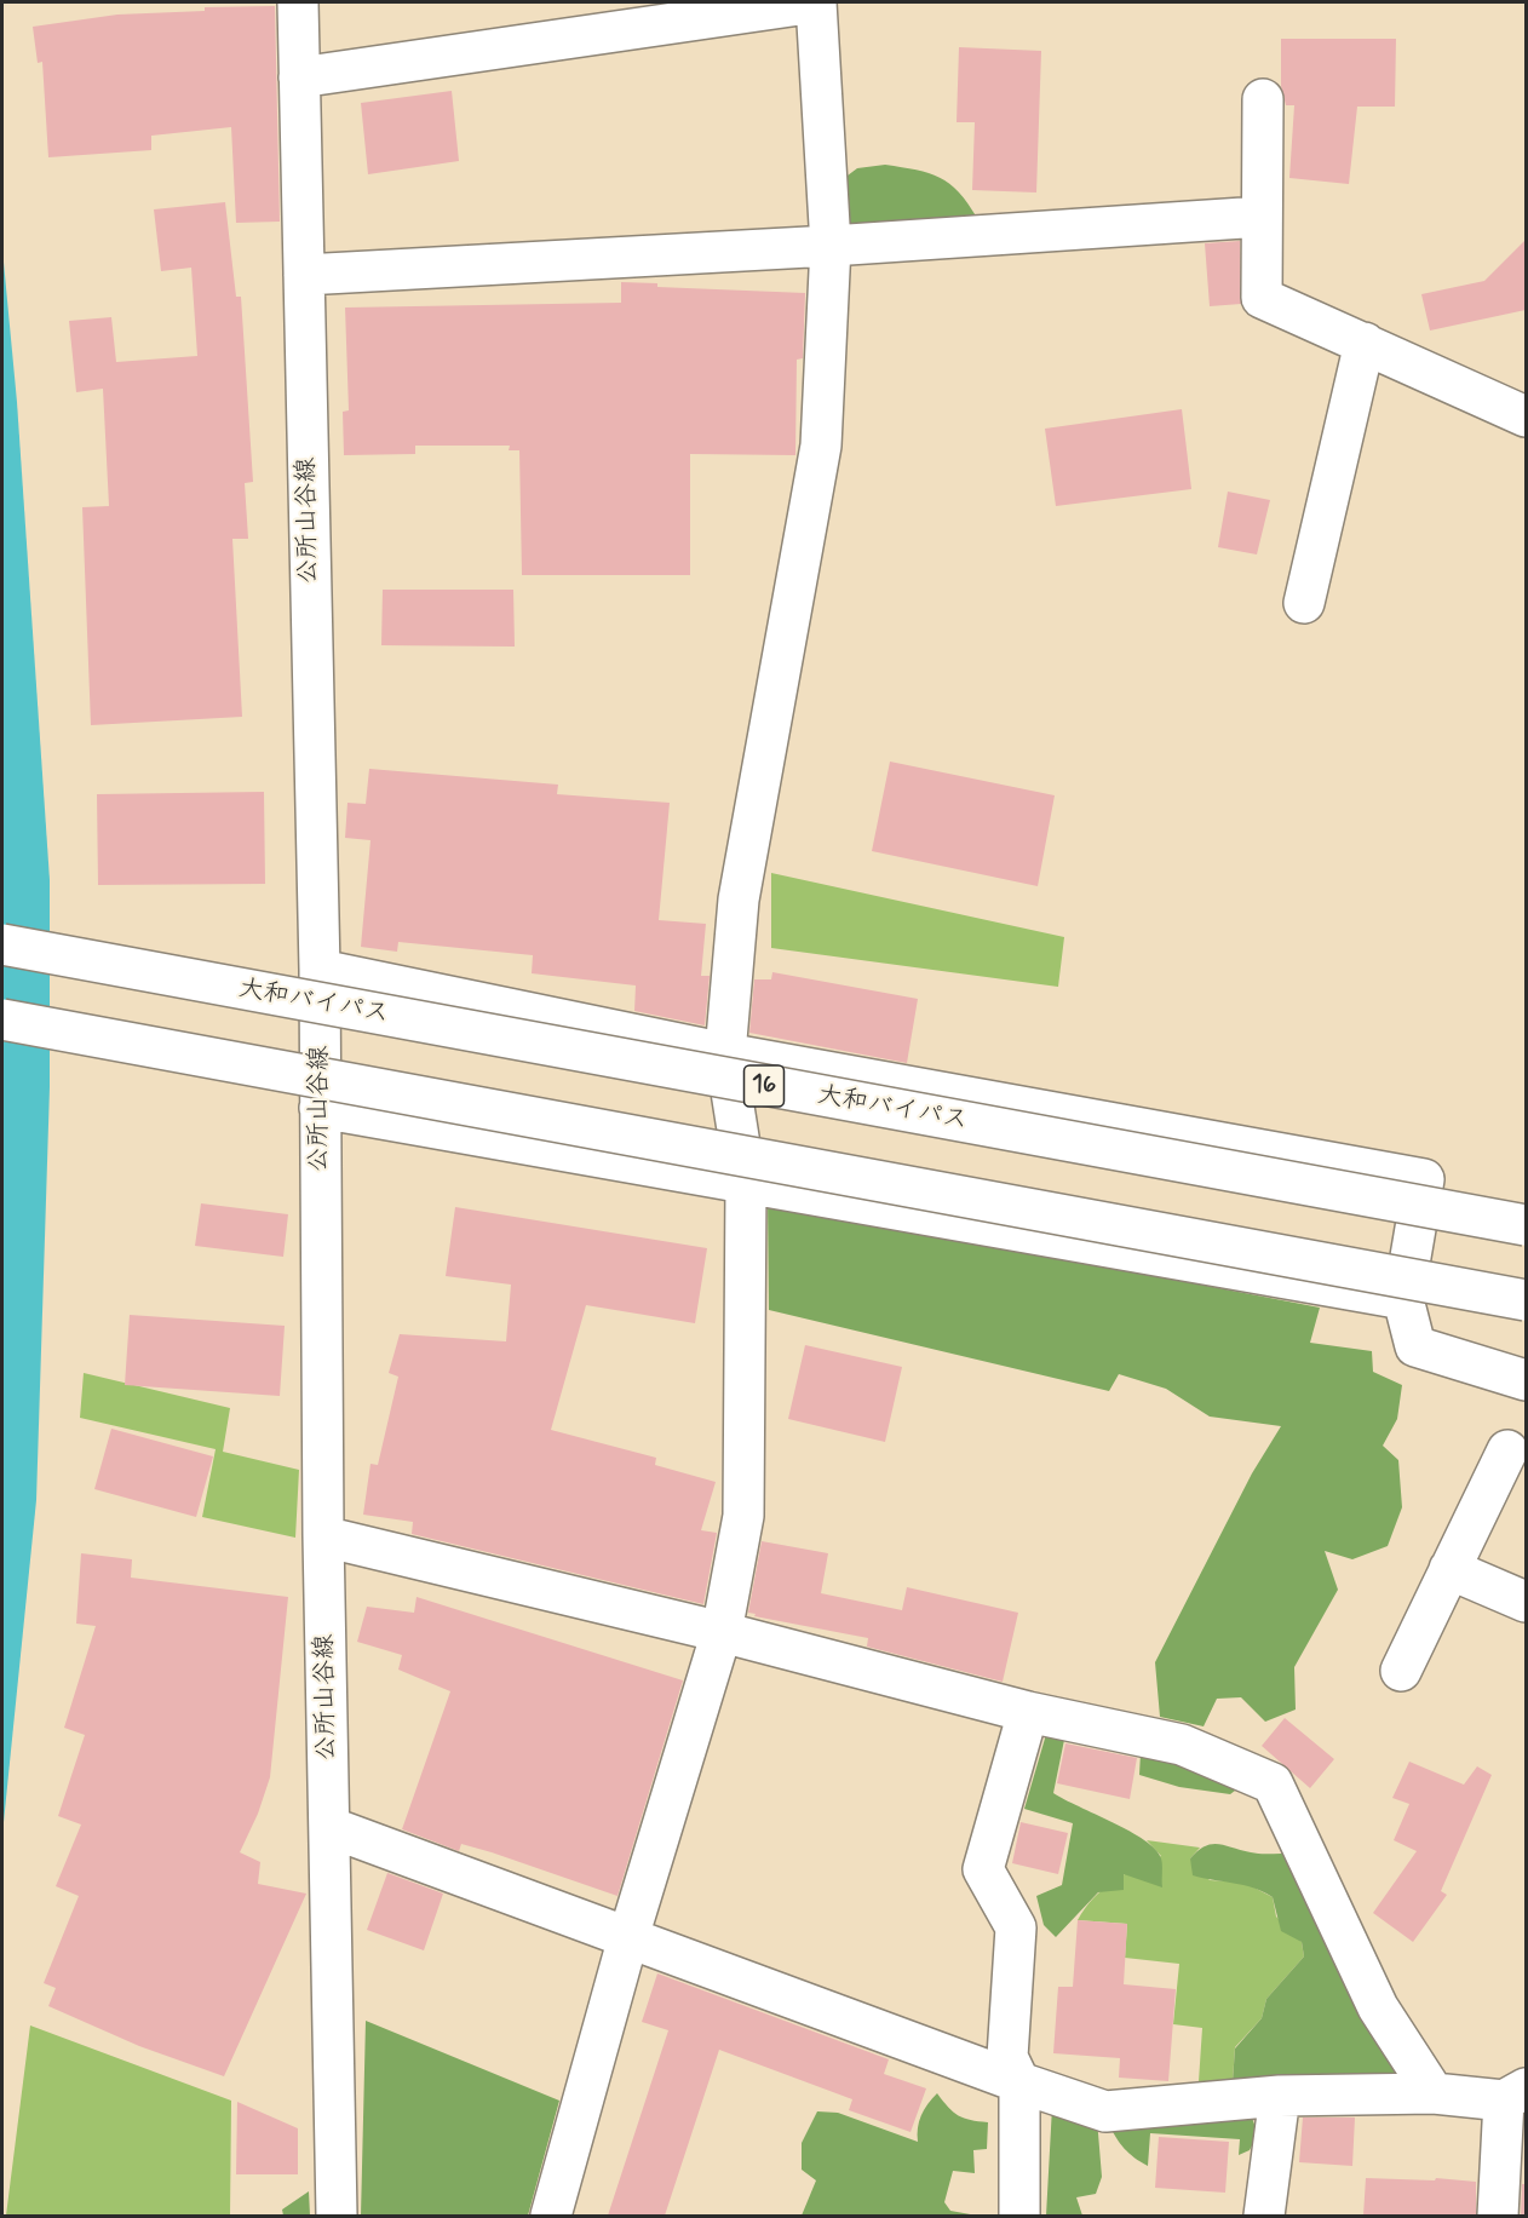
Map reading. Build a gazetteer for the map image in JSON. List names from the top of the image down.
{
  "streets": {
    "main road": ["公所山谷線", "大和バイパス", "16"]
  }
}
